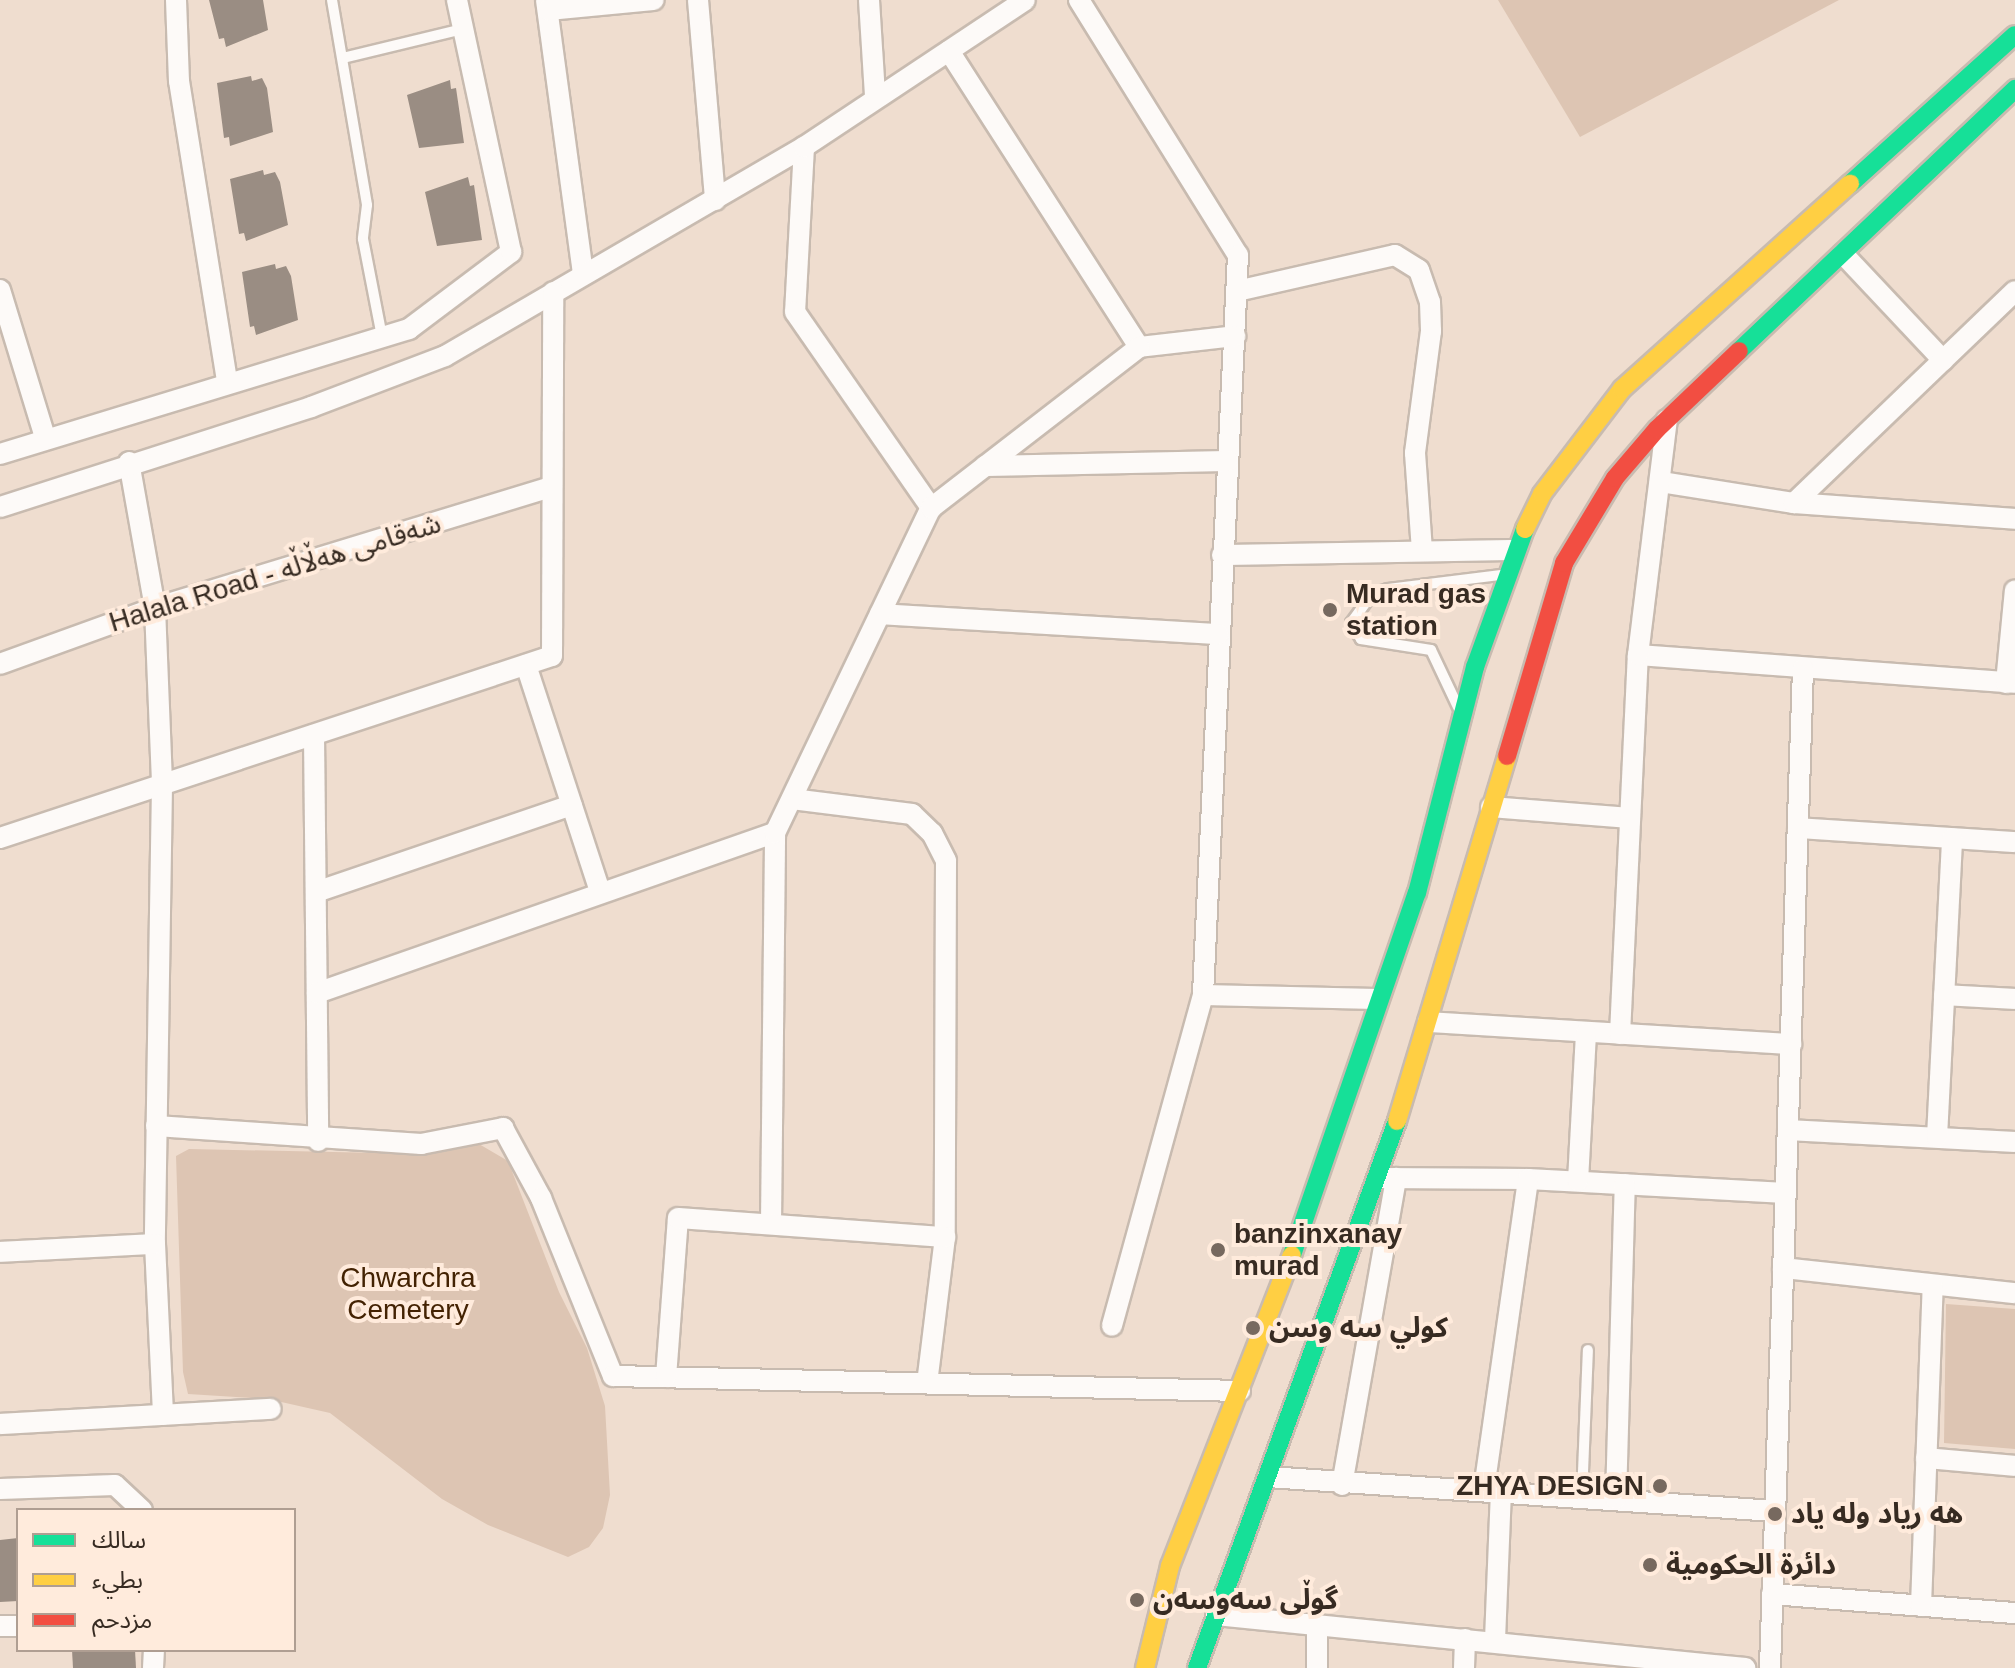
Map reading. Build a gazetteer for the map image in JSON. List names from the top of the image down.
{
  "streets": {
    "street": ["Halala Road - شەقامی هەڵاڵە"]
  },
  "parks": ["Chwarchra Cemetery"],
  "places": [
    "Murad gas station",
    "banzinxanay murad",
    "كولي سه وسن",
    "ZHYA DESIGN",
    "هه رياد وله ياد",
    "دائرة الحكومية",
    "گوڵی سەوسەن"
  ],
  "legend": ["سالك", "بطيء", "مزدحم"]
}
